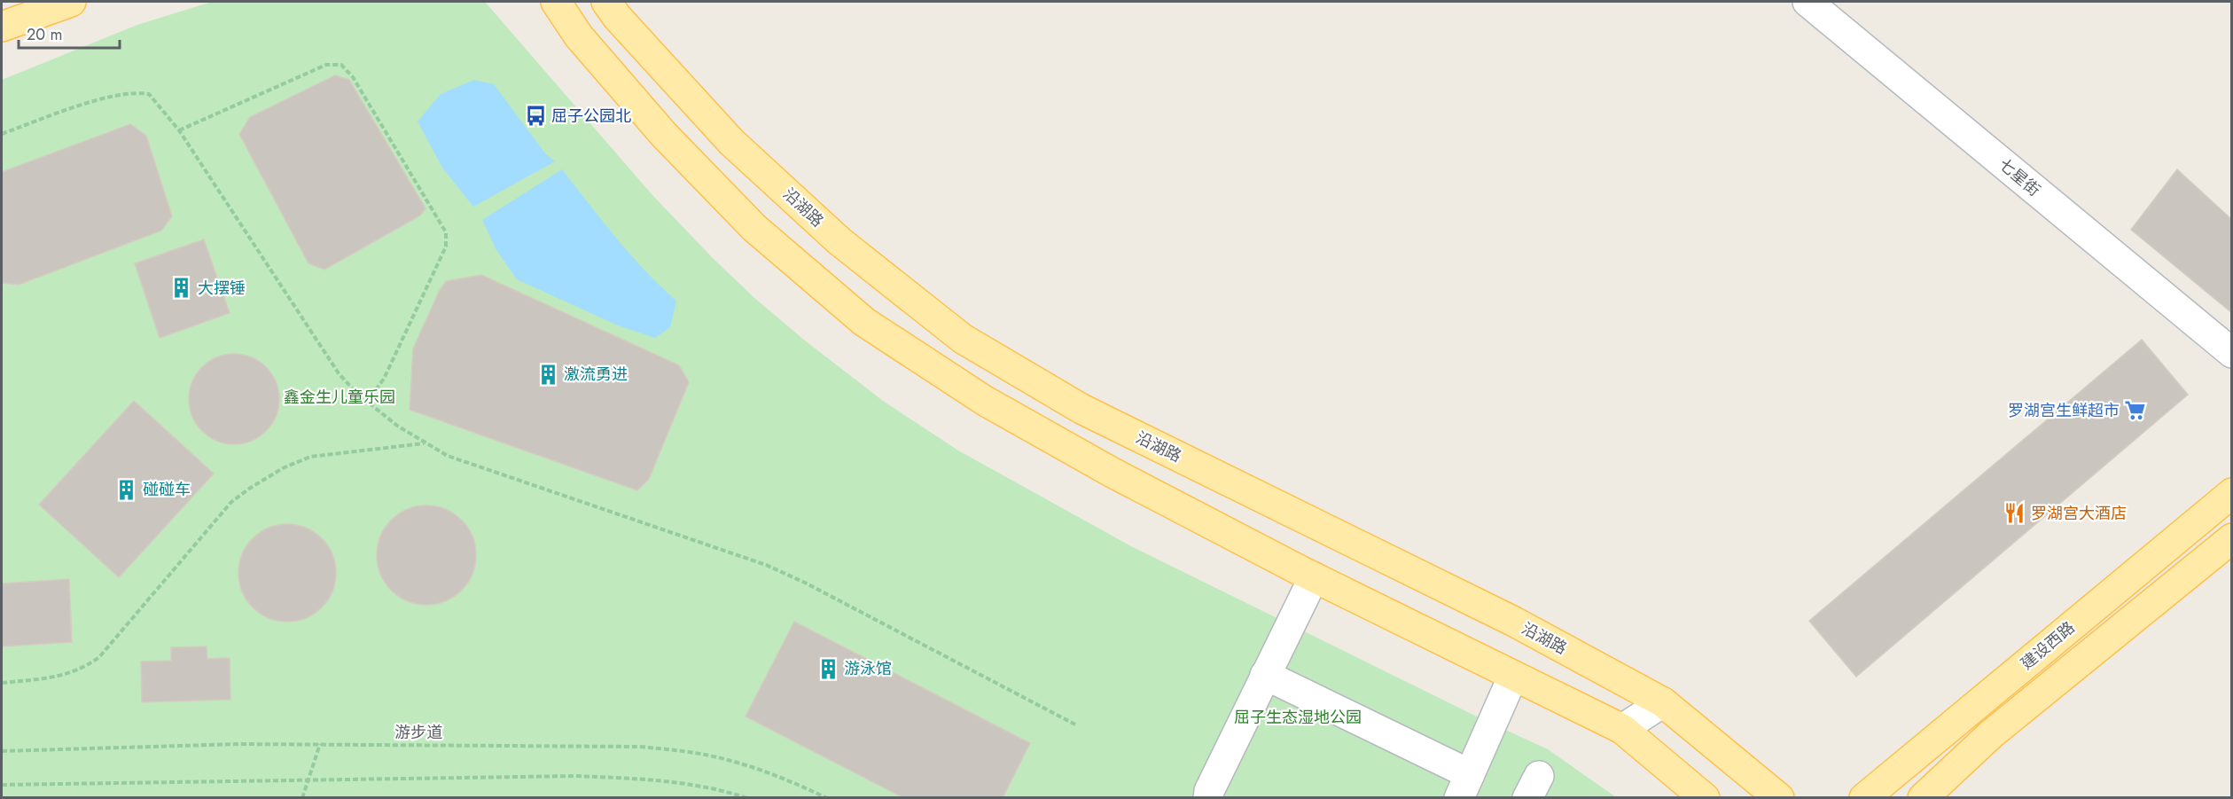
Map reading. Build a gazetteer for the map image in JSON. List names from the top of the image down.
{
  "streets": {
    "main road": ["沿湖路", "建设西路"],
    "street": ["七星街"],
    "path": ["游步道"]
  },
  "parks": ["鑫金生儿童乐园", "屈子生态湿地公园"],
  "places": {
    "bus stop": ["屈子公园北"],
    "building": [
      "大摆锤",
      "激流勇进",
      "碰碰车",
      "游泳馆"
    ],
    "supermarket": ["罗湖宫生鲜超市"],
    "restaurant": ["罗湖宫大酒店"]
  },
  "scale_bar": "20 m"
}
